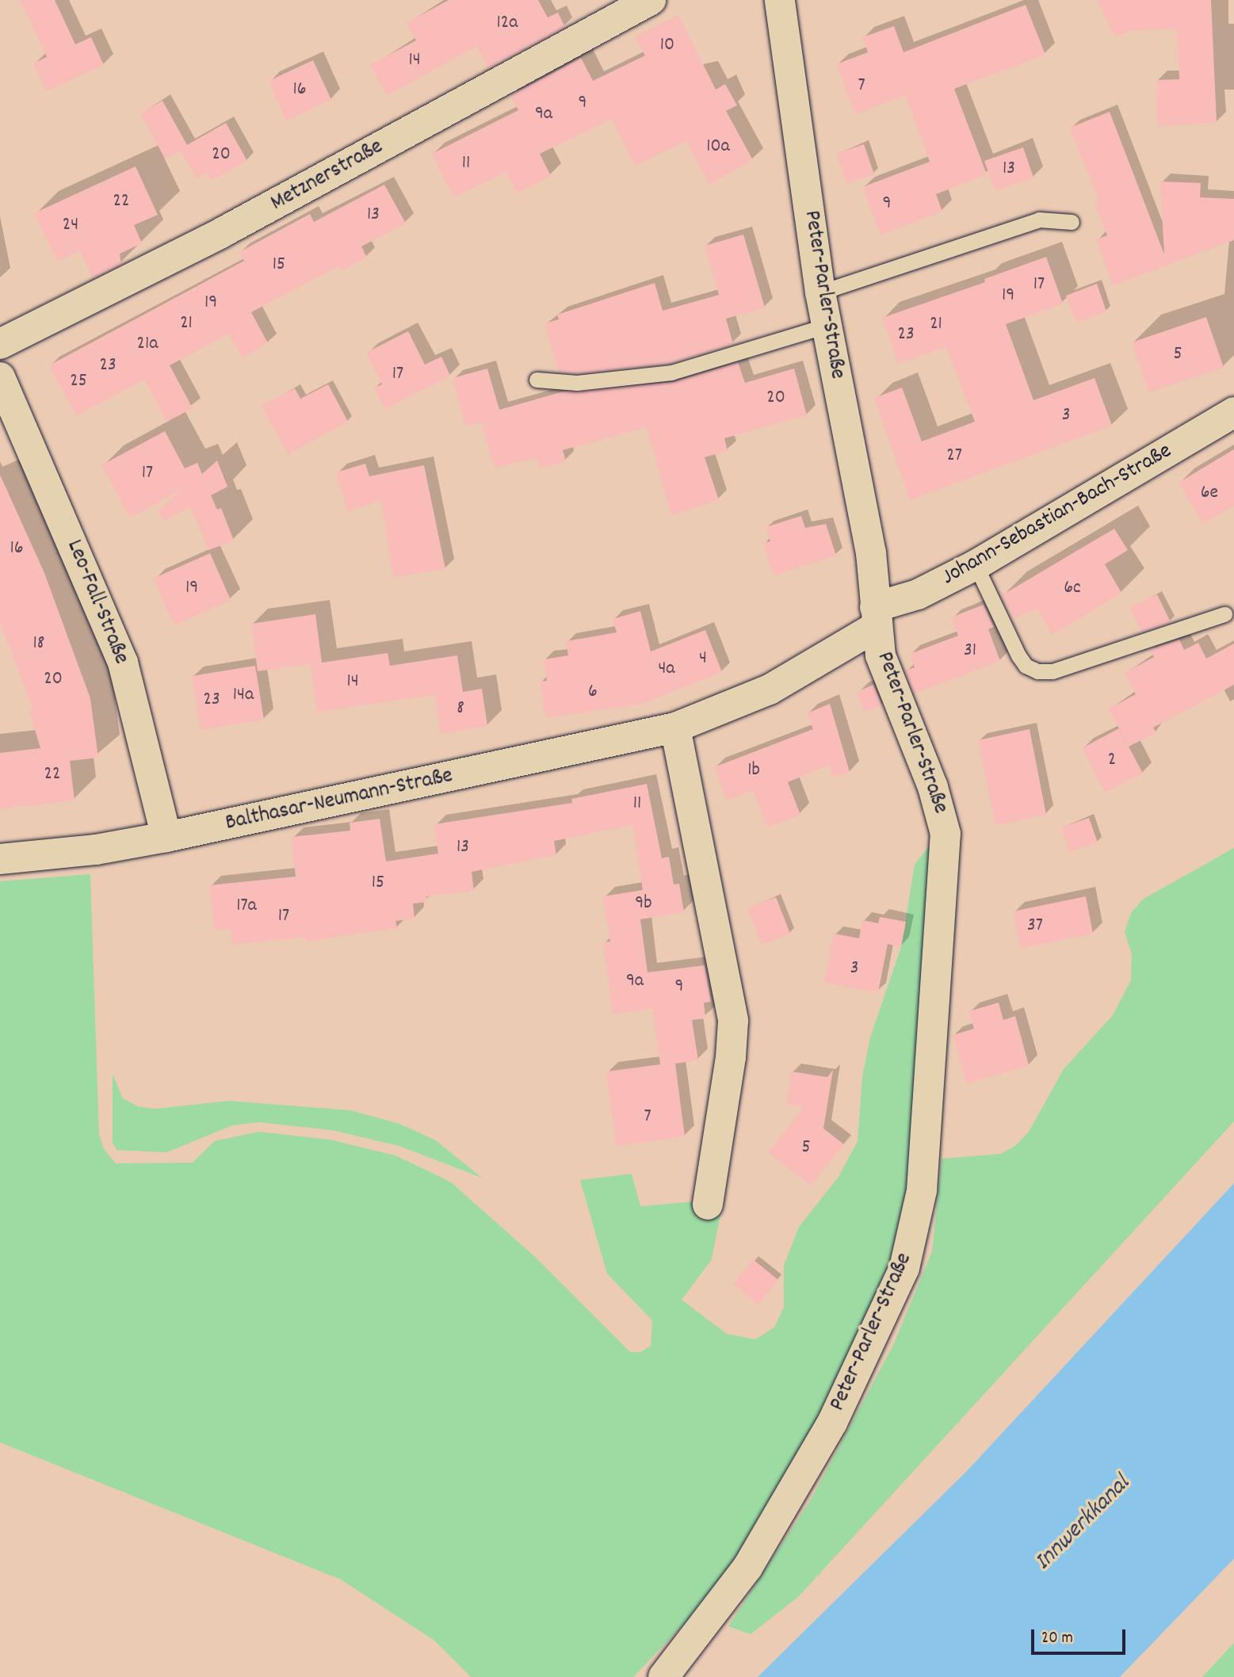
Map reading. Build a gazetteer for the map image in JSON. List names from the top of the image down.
{
  "streets": {
    "street": [
      "Metznerstraße",
      "Peter-Parler-Straße",
      "Johann-Sebastian-Bach-Straße",
      "Leo-Fall-Straße",
      "Balthasar-Neumann-Straße"
    ]
  },
  "crossings": [
    ["Peter-Parler-Straße", "Johann-Sebastian-Bach-Straße"],
    ["Peter-Parler-Straße", "Balthasar-Neumann-Straße"],
    ["Johann-Sebastian-Bach-Straße", "Balthasar-Neumann-Straße"],
    ["Leo-Fall-Straße", "Balthasar-Neumann-Straße"]
  ],
  "water": ["Innwerkkanal"],
  "house_numbers": [
    "12a",
    "10",
    "14",
    "7",
    "16",
    "9",
    "9a",
    "10a",
    "20",
    "11",
    "13",
    "22",
    "9",
    "13",
    "24",
    "15",
    "17",
    "19",
    "19",
    "21",
    "21",
    "23",
    "21a",
    "5",
    "23",
    "17",
    "25",
    "20",
    "3",
    "27",
    "17",
    "6e",
    "16",
    "19",
    "6c",
    "18",
    "31",
    "4",
    "4a",
    "20",
    "14",
    "6",
    "14a",
    "23",
    "8",
    "2",
    "1b",
    "22",
    "11",
    "13",
    "15",
    "9b",
    "17a",
    "17",
    "37",
    "3",
    "9a",
    "9",
    "7",
    "5"
  ],
  "scale_bar": "20 m"
}
